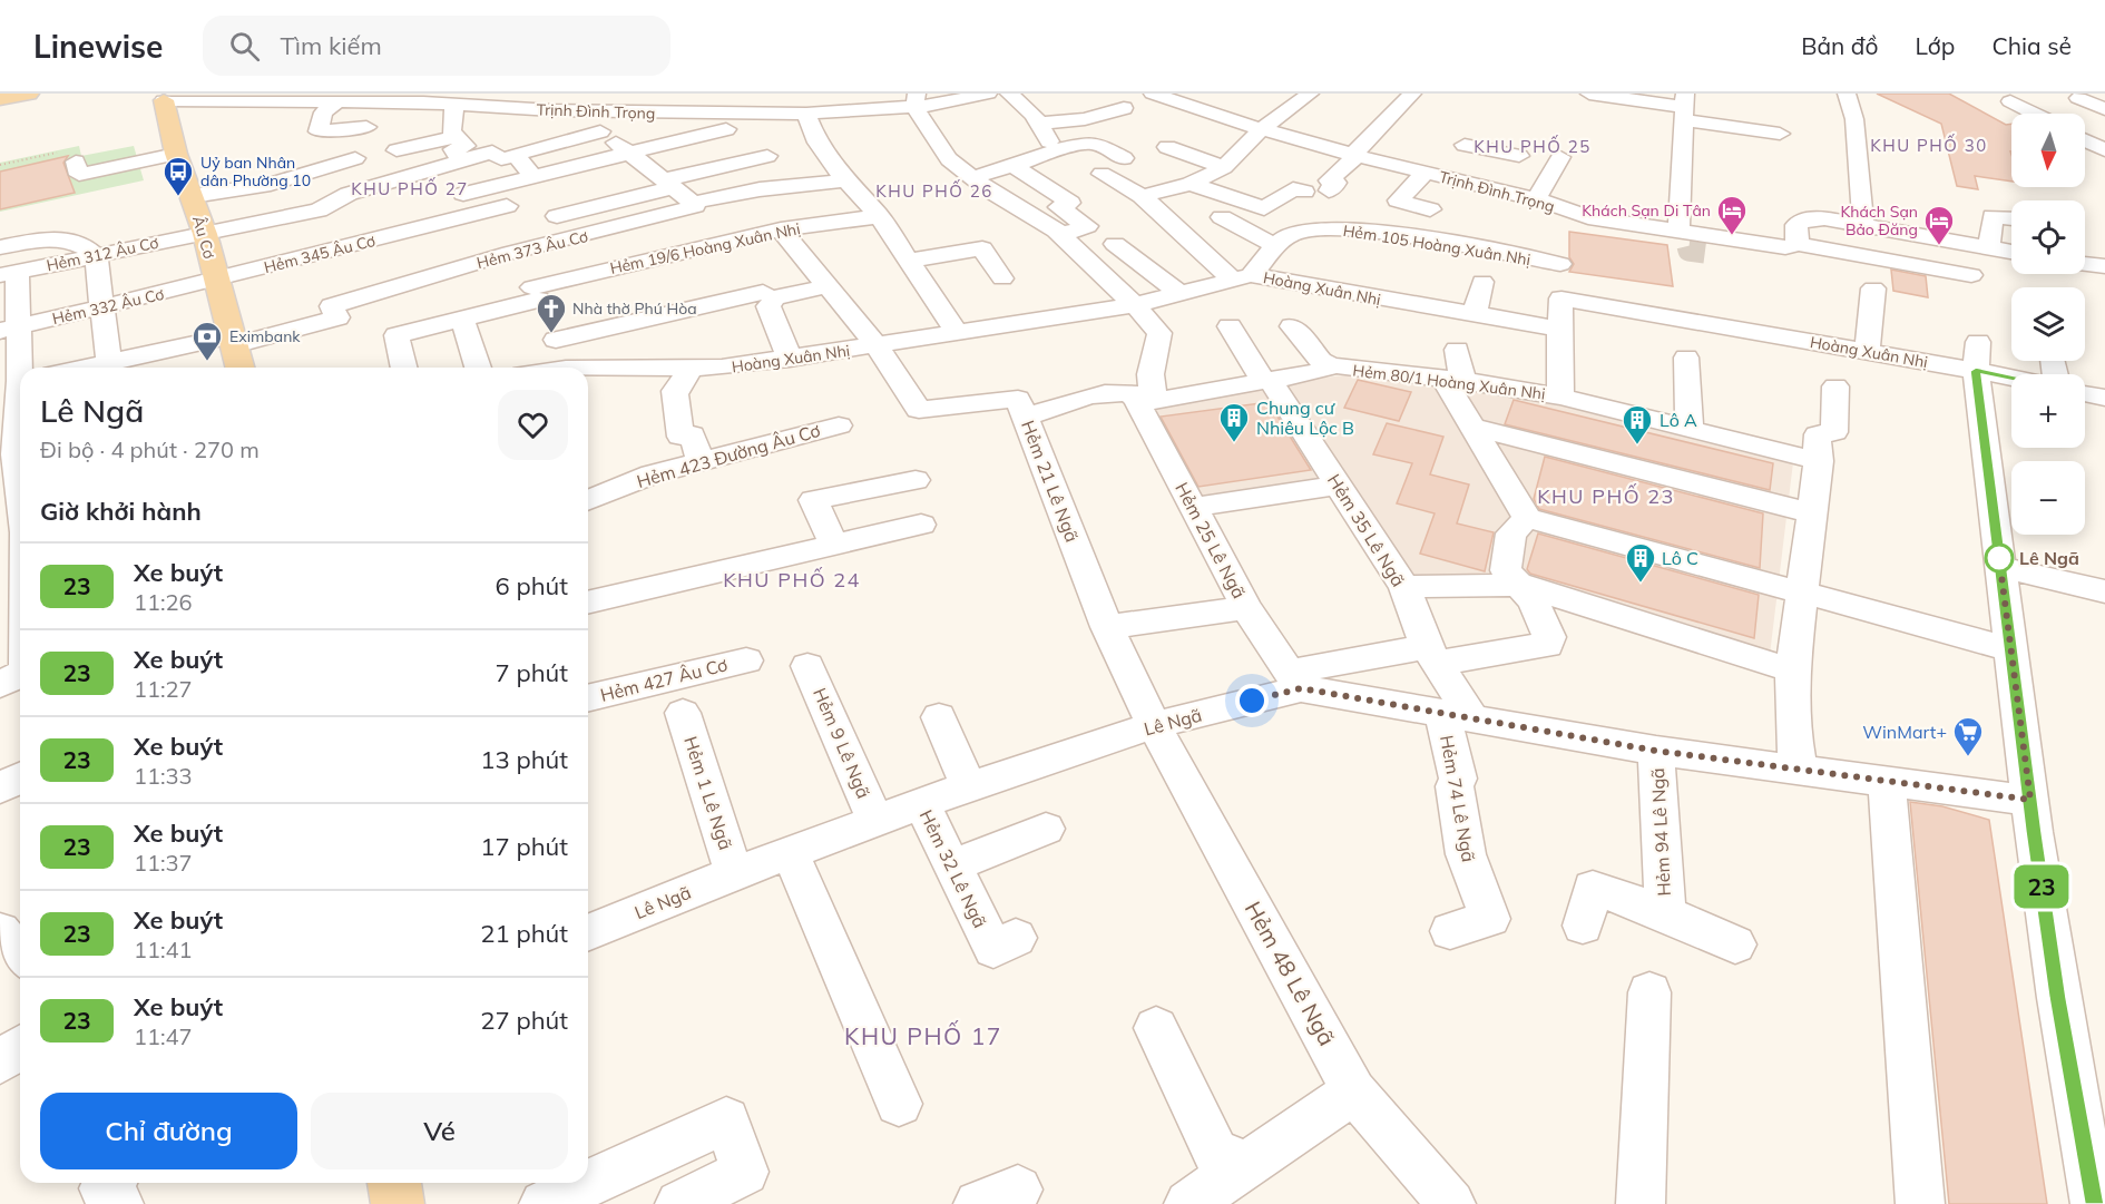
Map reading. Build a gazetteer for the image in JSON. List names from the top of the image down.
{
  "streets": {
    "main road": ["Âu Cơ"],
    "street": [
      "Trịnh Đình Trọng",
      "Hẻm 105 Hoàng Xuân Nhị",
      "Hẻm 19/6 Hoàng Xuân Nhị",
      "Hẻm 373 Âu Cơ",
      "Hẻm 312 Âu Cơ",
      "Hẻm 345 Âu Cơ",
      "Hoàng Xuân Nhị",
      "Hẻm 332 Âu Cơ",
      "Hẻm 80/1 Hoàng Xuân Nhị",
      "Hẻm 423 Đường Âu Cơ",
      "Hẻm 21 Lê Ngã",
      "Hẻm 35 Lê Ngã",
      "Hẻm 25 Lê Ngã",
      "Hẻm 427 Âu Cơ",
      "Lê Ngã",
      "Hẻm 9 Lê Ngã",
      "Hẻm 1 Lê Ngã",
      "Hẻm 74 Lê Ngã",
      "Hẻm 94 Lê Ngã",
      "Hẻm 32 Lê Ngã",
      "Hẻm 48 Lê Ngã"
    ]
  },
  "crossings": [
    ["Trịnh Đình Trọng", "Âu Cơ"],
    ["Âu Cơ", "Hẻm 373 Âu Cơ"],
    ["Âu Cơ", "Hẻm 312 Âu Cơ"],
    ["Âu Cơ", "Hẻm 345 Âu Cơ"],
    ["Âu Cơ", "Hẻm 332 Âu Cơ"],
    ["Hẻm 105 Hoàng Xuân Nhị", "Hoàng Xuân Nhị"],
    ["Hẻm 373 Âu Cơ", "Hẻm 345 Âu Cơ"],
    ["Hẻm 345 Âu Cơ", "Hẻm 332 Âu Cơ"],
    ["Hoàng Xuân Nhị", "Hẻm 21 Lê Ngã"],
    ["Hoàng Xuân Nhị", "Hẻm 25 Lê Ngã"],
    ["Hẻm 80/1 Hoàng Xuân Nhị", "Hẻm 35 Lê Ngã"],
    ["Hẻm 80/1 Hoàng Xuân Nhị", "Hẻm 25 Lê Ngã"],
    ["Hẻm 21 Lê Ngã", "Lê Ngã"],
    ["Hẻm 21 Lê Ngã", "Hẻm 48 Lê Ngã"],
    ["Hẻm 35 Lê Ngã", "Lê Ngã"],
    ["Hẻm 35 Lê Ngã", "Hẻm 74 Lê Ngã"],
    ["Hẻm 25 Lê Ngã", "Lê Ngã"],
    ["Lê Ngã", "Hẻm 9 Lê Ngã"],
    ["Lê Ngã", "Hẻm 1 Lê Ngã"],
    ["Lê Ngã", "Hẻm 74 Lê Ngã"],
    ["Lê Ngã", "Hẻm 94 Lê Ngã"],
    ["Lê Ngã", "Hẻm 32 Lê Ngã"],
    ["Lê Ngã", "Hẻm 48 Lê Ngã"]
  ],
  "districts": [
    "KHU PHỐ 30",
    "KHU PHỐ 25",
    "KHU PHỐ 27",
    "KHU PHỐ 26",
    "KHU PHỐ 23",
    "KHU PHỐ 24",
    "KHU PHỐ 17"
  ],
  "places": {
    "bus stop": ["Uỷ ban Nhân dân Phường 10"],
    "hotel": ["Khách Sạn Di Tân", "Khách Sạn Bảo Đăng"],
    "church": ["Nhà thờ Phú Hòa"],
    "bank": ["Eximbank"],
    "building": ["Chung cư Nhiêu Lộc B", "Lô A", "Lô C"],
    "other": ["Lê Ngã"],
    "supermarket": ["WinMart+"]
  },
  "lines": ["bus line 23"],
  "north": "bottom",
  "page": {
    "header": "Linewise",
    "search": "Tìm kiếm",
    "nav": ["Bản đồ", "Lớp", "Chia sẻ"],
    "on_map": "23",
    "map_buttons": ["+", "−"],
    "heading": [
      ["Lê Ngã", "Đi bộ · 4 phút · 270 m"],
      "Giờ khởi hành"
    ],
    "list": [
      {
        "mark": "23",
        "name": "Xe buýt",
        "note": "11:26",
        "value": "6 phút"
      },
      {
        "mark": "23",
        "name": "Xe buýt",
        "note": "11:27",
        "value": "7 phút"
      },
      {
        "mark": "23",
        "name": "Xe buýt",
        "note": "11:33",
        "value": "13 phút"
      },
      {
        "mark": "23",
        "name": "Xe buýt",
        "note": "11:37",
        "value": "17 phút"
      },
      {
        "mark": "23",
        "name": "Xe buýt",
        "note": "11:41",
        "value": "21 phút"
      },
      {
        "mark": "23",
        "name": "Xe buýt",
        "note": "11:47",
        "value": "27 phút"
      }
    ],
    "buttons": ["Chỉ đường", "Vé"]
  }
}
